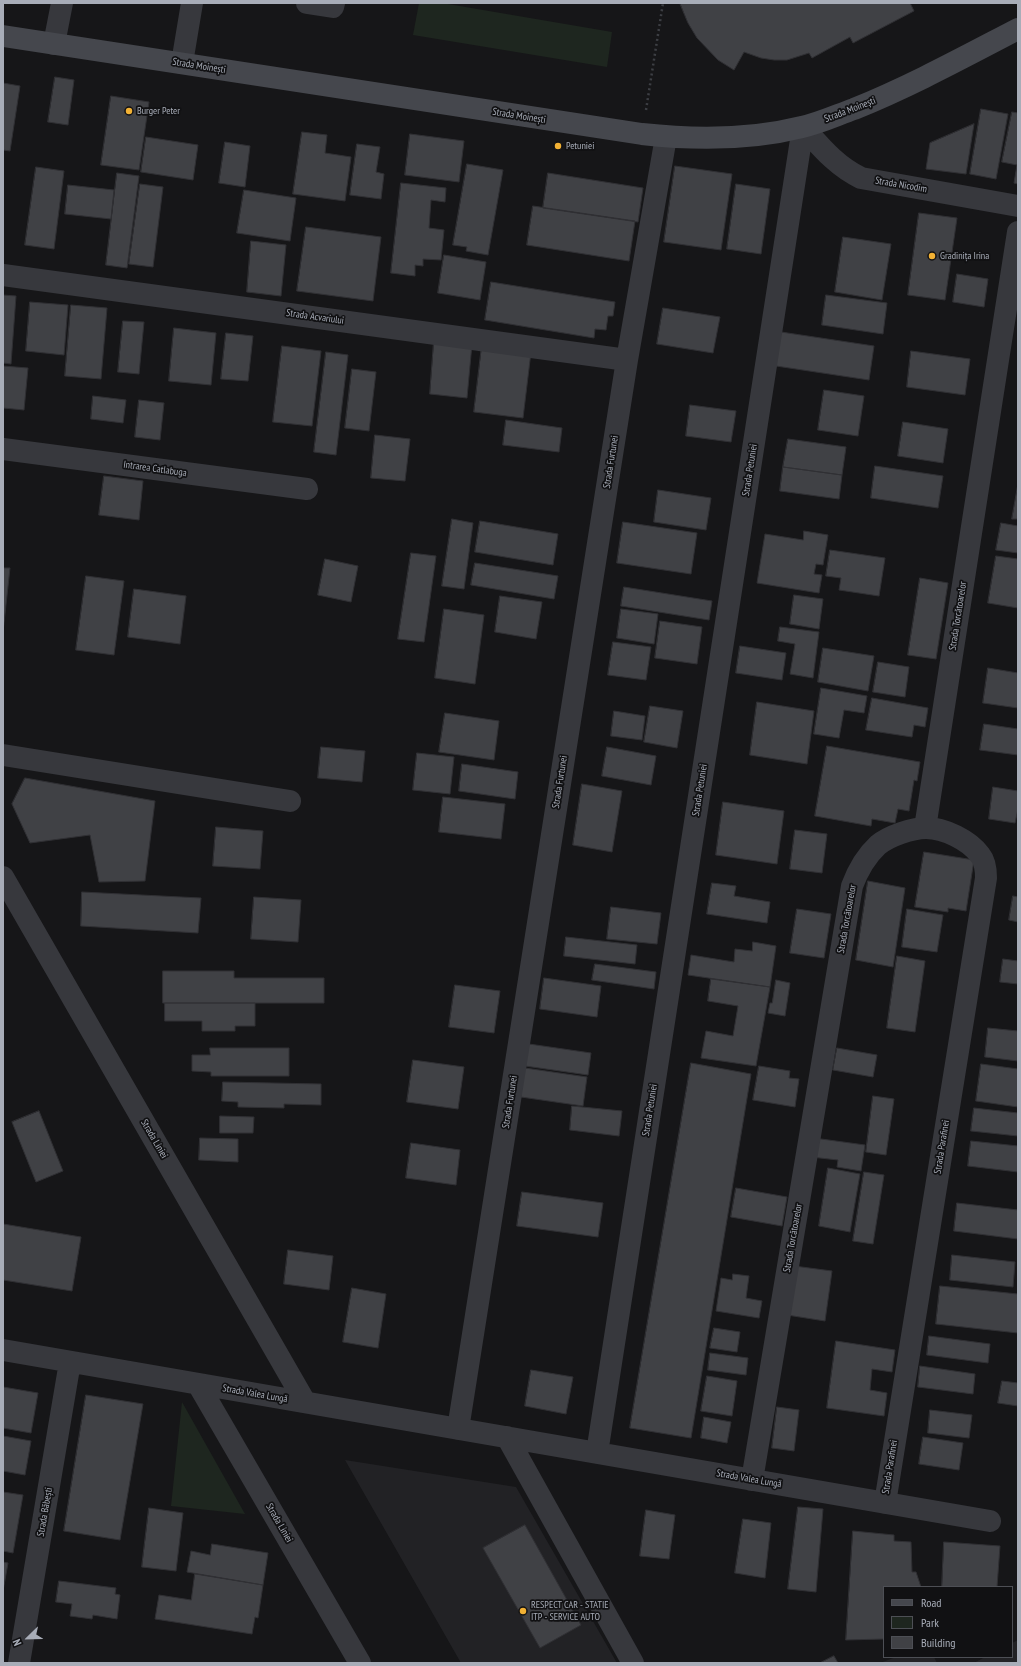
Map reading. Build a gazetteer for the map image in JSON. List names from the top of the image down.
{
  "streets": {
    "main road": ["Strada Moinești"],
    "street": [
      "Strada Nicodim",
      "Strada Acvariului",
      "Strada Furtunei",
      "Intrarea Catlabuga",
      "Strada Petuniei",
      "Strada Torcătoarelor",
      "Strada Liniei",
      "Strada Parafinei",
      "Strada Valea Lungă",
      "Strada Băbești"
    ]
  },
  "crossings": [
    ["Strada Moinești", "Strada Nicodim"],
    ["Strada Moinești", "Strada Furtunei"],
    ["Strada Moinești", "Strada Petuniei"],
    ["Strada Nicodim", "Strada Petuniei"],
    ["Strada Acvariului", "Strada Furtunei"],
    ["Strada Furtunei", "Strada Valea Lungă"],
    ["Strada Petuniei", "Strada Valea Lungă"],
    ["Strada Torcătoarelor", "Strada Parafinei"],
    ["Strada Torcătoarelor", "Strada Valea Lungă"],
    ["Strada Liniei", "Strada Valea Lungă"],
    ["Strada Parafinei", "Strada Valea Lungă"],
    ["Strada Valea Lungă", "Strada Băbești"]
  ],
  "places": [
    "Burger Peter",
    "Petuniei",
    "Gradinița Irina",
    "RESPECT CAR - STATIE ITP - SERVICE AUTO"
  ],
  "legend": ["Road", "Park", "Building"],
  "north": "bottom left"
}
